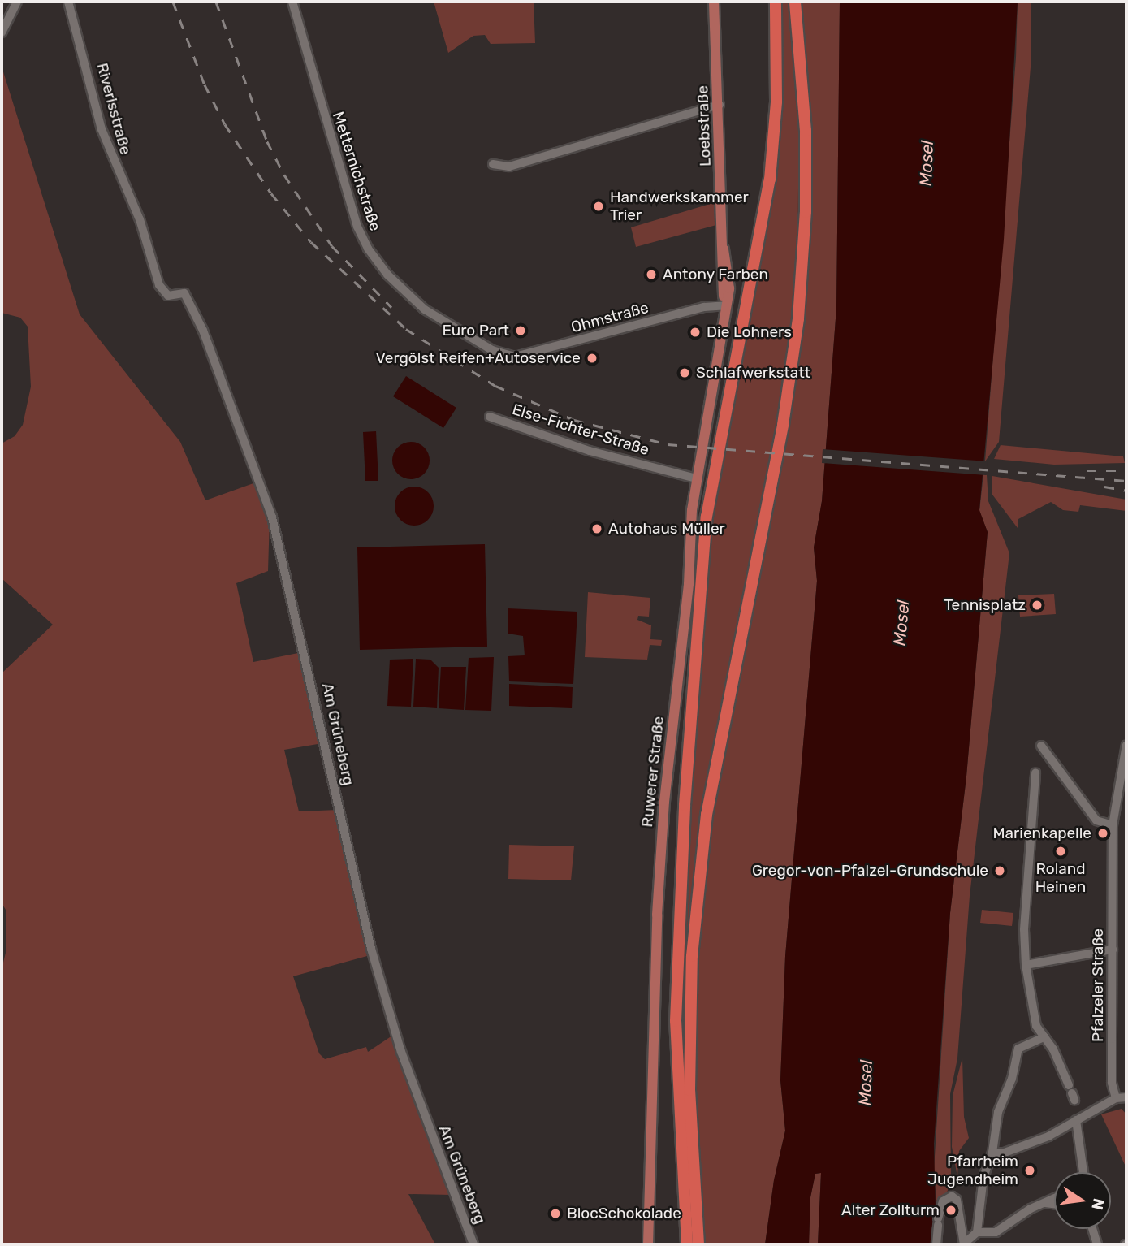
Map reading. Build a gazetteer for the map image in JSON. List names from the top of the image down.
{
  "streets": {
    "main road": ["Loebstraße", "Ruwerer Straße"],
    "street": [
      "Riverisstraße",
      "Metternichstraße",
      "Ohmstraße",
      "Else-Fichter-Straße",
      "Am Grüneberg",
      "Pfalzeler Straße"
    ]
  },
  "crossings": [
    ["Riverisstraße", "Am Grüneberg"],
    ["Loebstraße", "Ohmstraße"],
    ["Loebstraße", "Ruwerer Straße"],
    ["Metternichstraße", "Ohmstraße"],
    ["Ohmstraße", "Ruwerer Straße"],
    ["Else-Fichter-Straße", "Ruwerer Straße"]
  ],
  "water": ["Mosel"],
  "places": [
    "Handwerkskammer Trier",
    "Antony Farben",
    "Euro Part",
    "Die Lohners",
    "Vergölst Reifen+Autoservice",
    "Schlafwerkstatt",
    "Autohaus Müller",
    "Tennisplatz",
    "Marienkapelle",
    "Roland Heinen",
    "Gregor-von-Pfalzel-Grundschule",
    "Pfarrheim Jugendheim",
    "Alter Zollturm",
    "BlocSchokolade"
  ],
  "north": "right"
}
